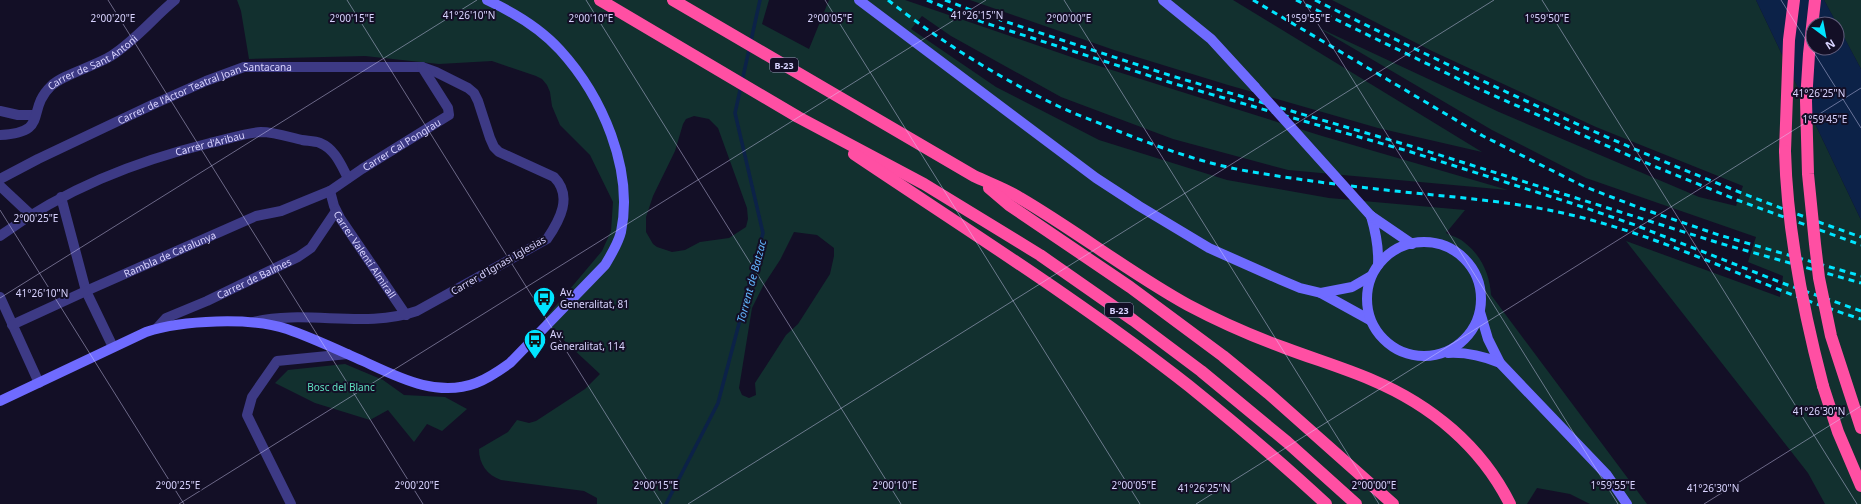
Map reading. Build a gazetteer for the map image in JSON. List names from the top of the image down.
{
  "streets": {
    "highway": ["B-23"],
    "street": [
      "Carrer de Sant Antoni",
      "Carrer de l'Actor Teatral Joan Santacana",
      "Carrer d'Aribau",
      "Carrer Cal Pongrau",
      "Rambla de Catalunya",
      "Carrer Valentí Almirall",
      "Carrer d'Ignasi Iglesias",
      "Carrer de Balmes"
    ]
  },
  "crossings": [
    ["Carrer de l'Actor Teatral Joan Santacana", "Carrer Cal Pongrau"],
    ["Carrer de l'Actor Teatral Joan Santacana", "Carrer d'Ignasi Iglesias"],
    ["Carrer d'Aribau", "Carrer Cal Pongrau"],
    ["Carrer Cal Pongrau", "Carrer d'Ignasi Iglesias"],
    ["Rambla de Catalunya", "Carrer Valentí Almirall"],
    ["Carrer Valentí Almirall", "Carrer d'Ignasi Iglesias"],
    ["Carrer Valentí Almirall", "Carrer de Balmes"]
  ],
  "water": ["Torrent de Batzac"],
  "parks": ["Bosc del Blanc"],
  "places": {
    "bus stop": ["Av. Generalitat, 81", "Av. Generalitat, 114"]
  },
  "north": "bottom right",
  "coordinates": [
    "41°26'10\"N",
    "41°26'15\"N",
    "2°00'05\"E",
    "2°00'20\"E",
    "2°00'15\"E",
    "2°00'10\"E",
    "2°00'00\"E",
    "1°59'55\"E",
    "1°59'50\"E",
    "41°26'25\"N",
    "1°59'45\"E",
    "2°00'25\"E",
    "41°26'30\"N"
  ]
}
